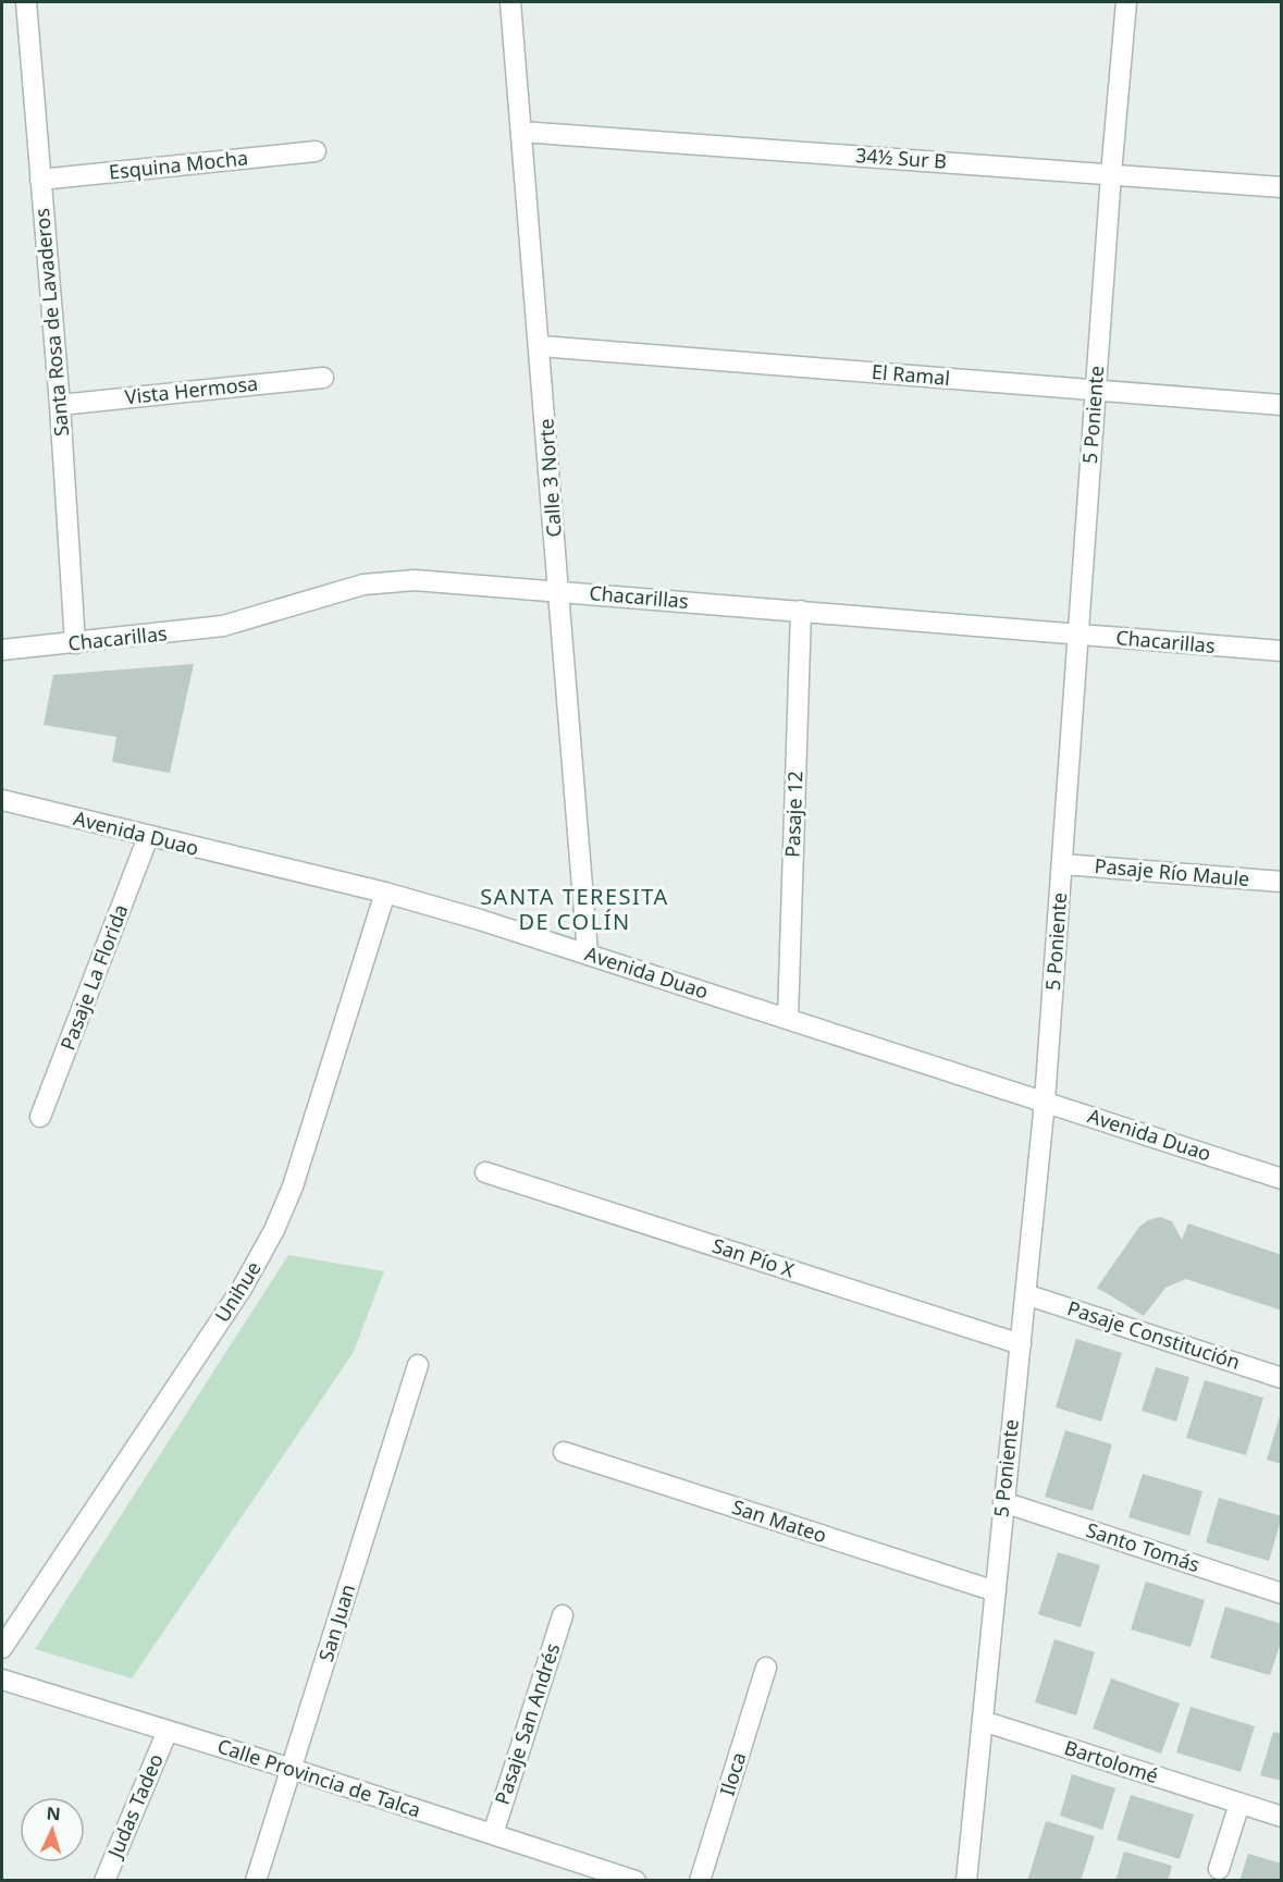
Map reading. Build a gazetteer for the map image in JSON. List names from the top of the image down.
{
  "streets": {
    "street": [
      "34½ Sur B",
      "Esquina Mocha",
      "Santa Rosa de Lavaderos",
      "El Ramal",
      "Vista Hermosa",
      "5 Poniente",
      "Calle 3 Norte",
      "Chacarillas",
      "Pasaje 12",
      "Avenida Duao",
      "Pasaje Río Maule",
      "Pasaje La Florida",
      "San Pío X",
      "Unihue",
      "Pasaje Constitución",
      "San Mateo",
      "Santo Tomás",
      "San Juan",
      "Pasaje San Andrés",
      "Bartolomé",
      "Iloca",
      "Calle Provincia de Talca",
      "Judas Tadeo"
    ]
  },
  "crossings": [
    ["34½ Sur B", "5 Poniente"],
    ["34½ Sur B", "Calle 3 Norte"],
    ["Esquina Mocha", "Santa Rosa de Lavaderos"],
    ["Santa Rosa de Lavaderos", "Vista Hermosa"],
    ["Santa Rosa de Lavaderos", "Chacarillas"],
    ["El Ramal", "5 Poniente"],
    ["El Ramal", "Calle 3 Norte"],
    ["5 Poniente", "Chacarillas"],
    ["5 Poniente", "Avenida Duao"],
    ["5 Poniente", "Pasaje Río Maule"],
    ["5 Poniente", "San Pío X"],
    ["5 Poniente", "Pasaje Constitución"],
    ["5 Poniente", "San Mateo"],
    ["5 Poniente", "Santo Tomás"],
    ["5 Poniente", "Bartolomé"],
    ["Calle 3 Norte", "Chacarillas"],
    ["Calle 3 Norte", "Avenida Duao"],
    ["Chacarillas", "Pasaje 12"],
    ["Pasaje 12", "Avenida Duao"],
    ["Avenida Duao", "Pasaje La Florida"],
    ["Avenida Duao", "Unihue"],
    ["San Juan", "Calle Provincia de Talca"],
    ["Pasaje San Andrés", "Calle Provincia de Talca"],
    ["Calle Provincia de Talca", "Judas Tadeo"]
  ],
  "districts": ["SANTA TERESITA DE COLÍN"],
  "north": "top"
}
